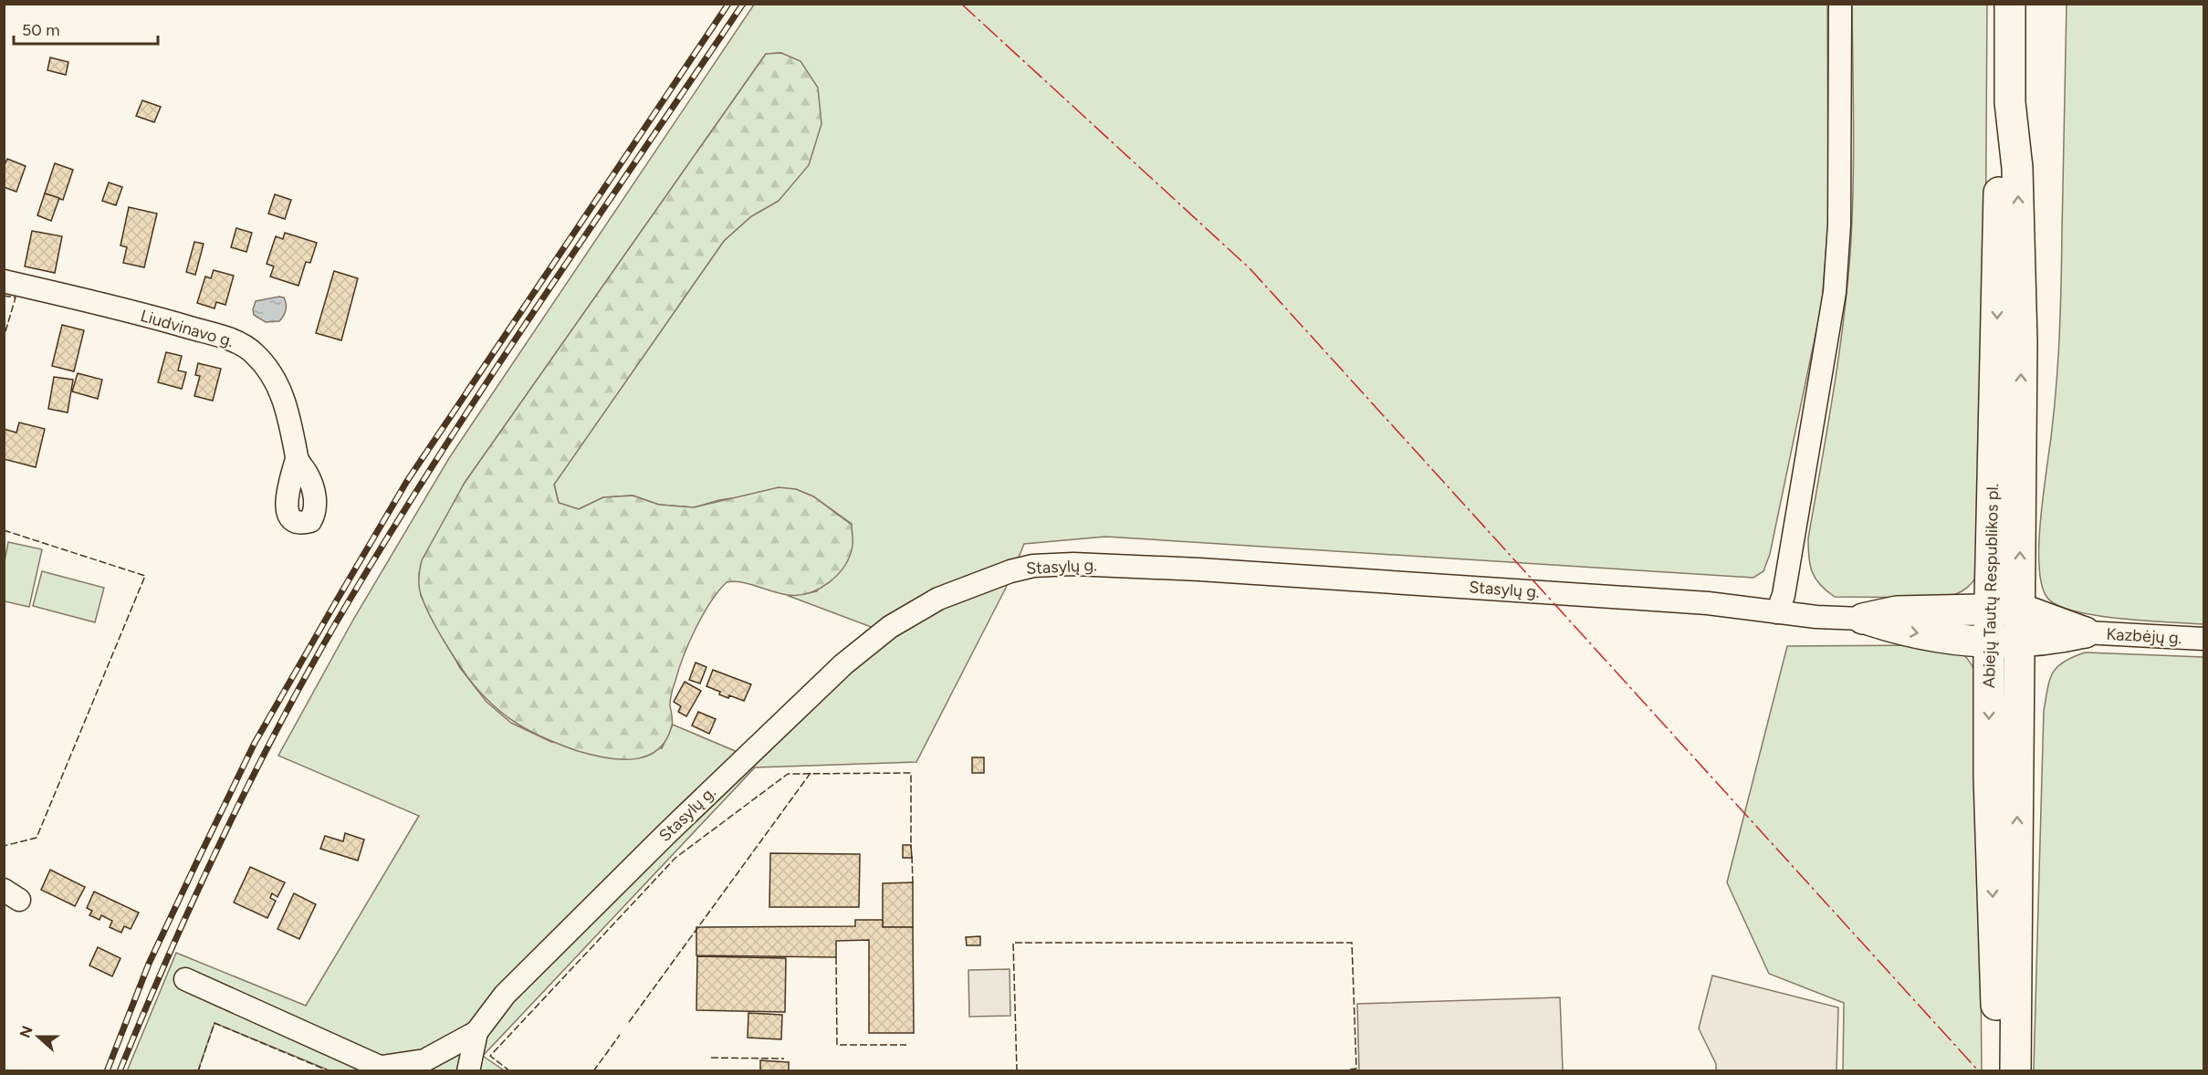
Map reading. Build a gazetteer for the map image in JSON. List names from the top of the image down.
{
  "streets": {
    "highway": ["Abiejų Tautų Respublikos pl."],
    "street": ["Liudvinavo g.", "Stasylų g.", "Kazbėjų g."]
  },
  "scale_bar": "50 m",
  "north": "left"
}
